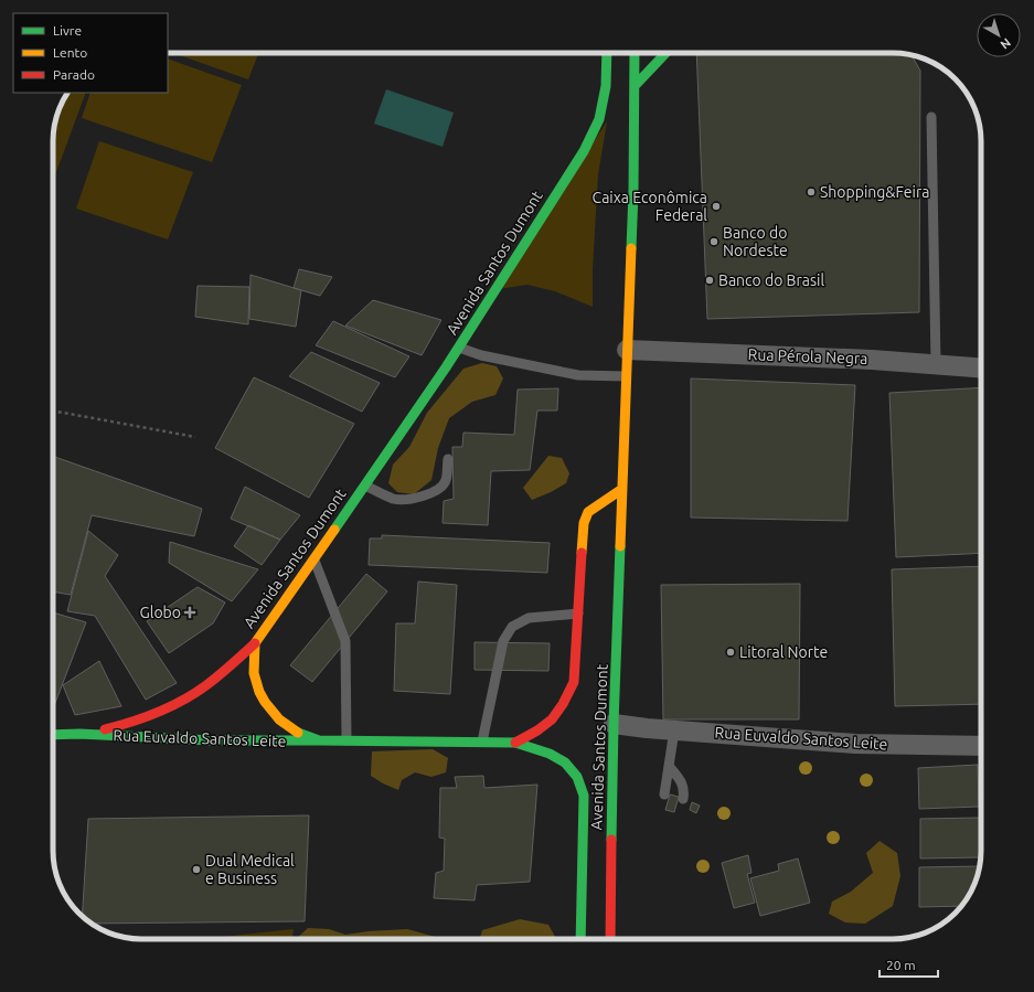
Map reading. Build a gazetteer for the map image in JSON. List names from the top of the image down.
{
  "streets": {
    "main road": ["Avenida Santos Dumont", "Rua Euvaldo Santos Leite"],
    "street": ["Rua Pérola Negra"]
  },
  "crossings": [
    ["Avenida Santos Dumont", "Rua Pérola Negra"],
    ["Avenida Santos Dumont", "Rua Euvaldo Santos Leite"]
  ],
  "places": {
    "other": [
      "Shopping&Feira",
      "Caixa Econômica Federal",
      "Banco do Nordeste",
      "Banco do Brasil",
      "Litoral Norte",
      "Dual Medical e Business"
    ],
    "health": ["Globo"]
  },
  "legend": ["Livre", "Lento", "Parado"],
  "scale_bar": "20 m",
  "north": "bottom right"
}
